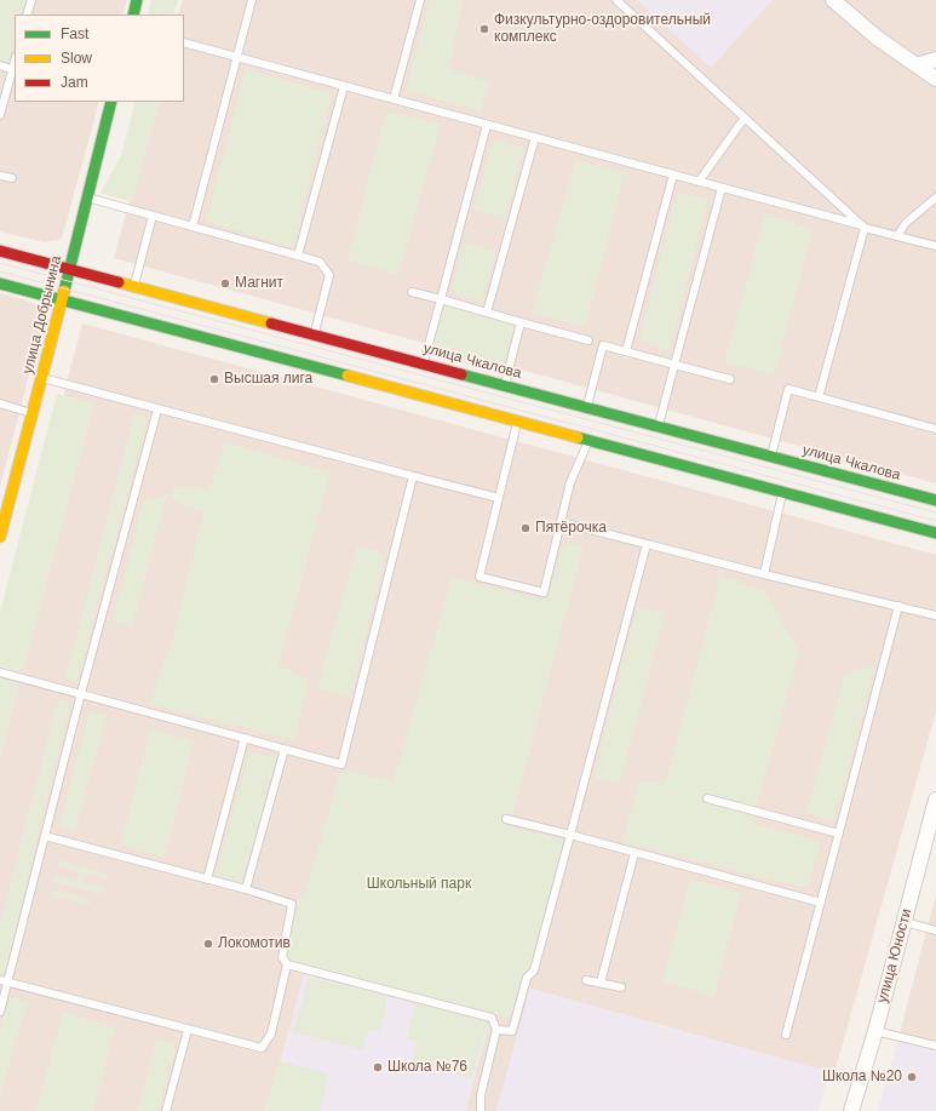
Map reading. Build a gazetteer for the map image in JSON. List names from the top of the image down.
{
  "streets": {
    "street": ["улица Добрынина", "улица Чкалова", "улица Юности"]
  },
  "crossings": [
    ["улица Добрынина", "улица Чкалова"]
  ],
  "parks": ["Школьный парк"],
  "places": [
    "Физкультурно-оздоровительный комплекс",
    "Магнит",
    "Высшая лига",
    "Пятёрочка",
    "Локомотив",
    "Школа №76",
    "Школа №20"
  ],
  "legend": ["Fast", "Slow", "Jam"]
}
